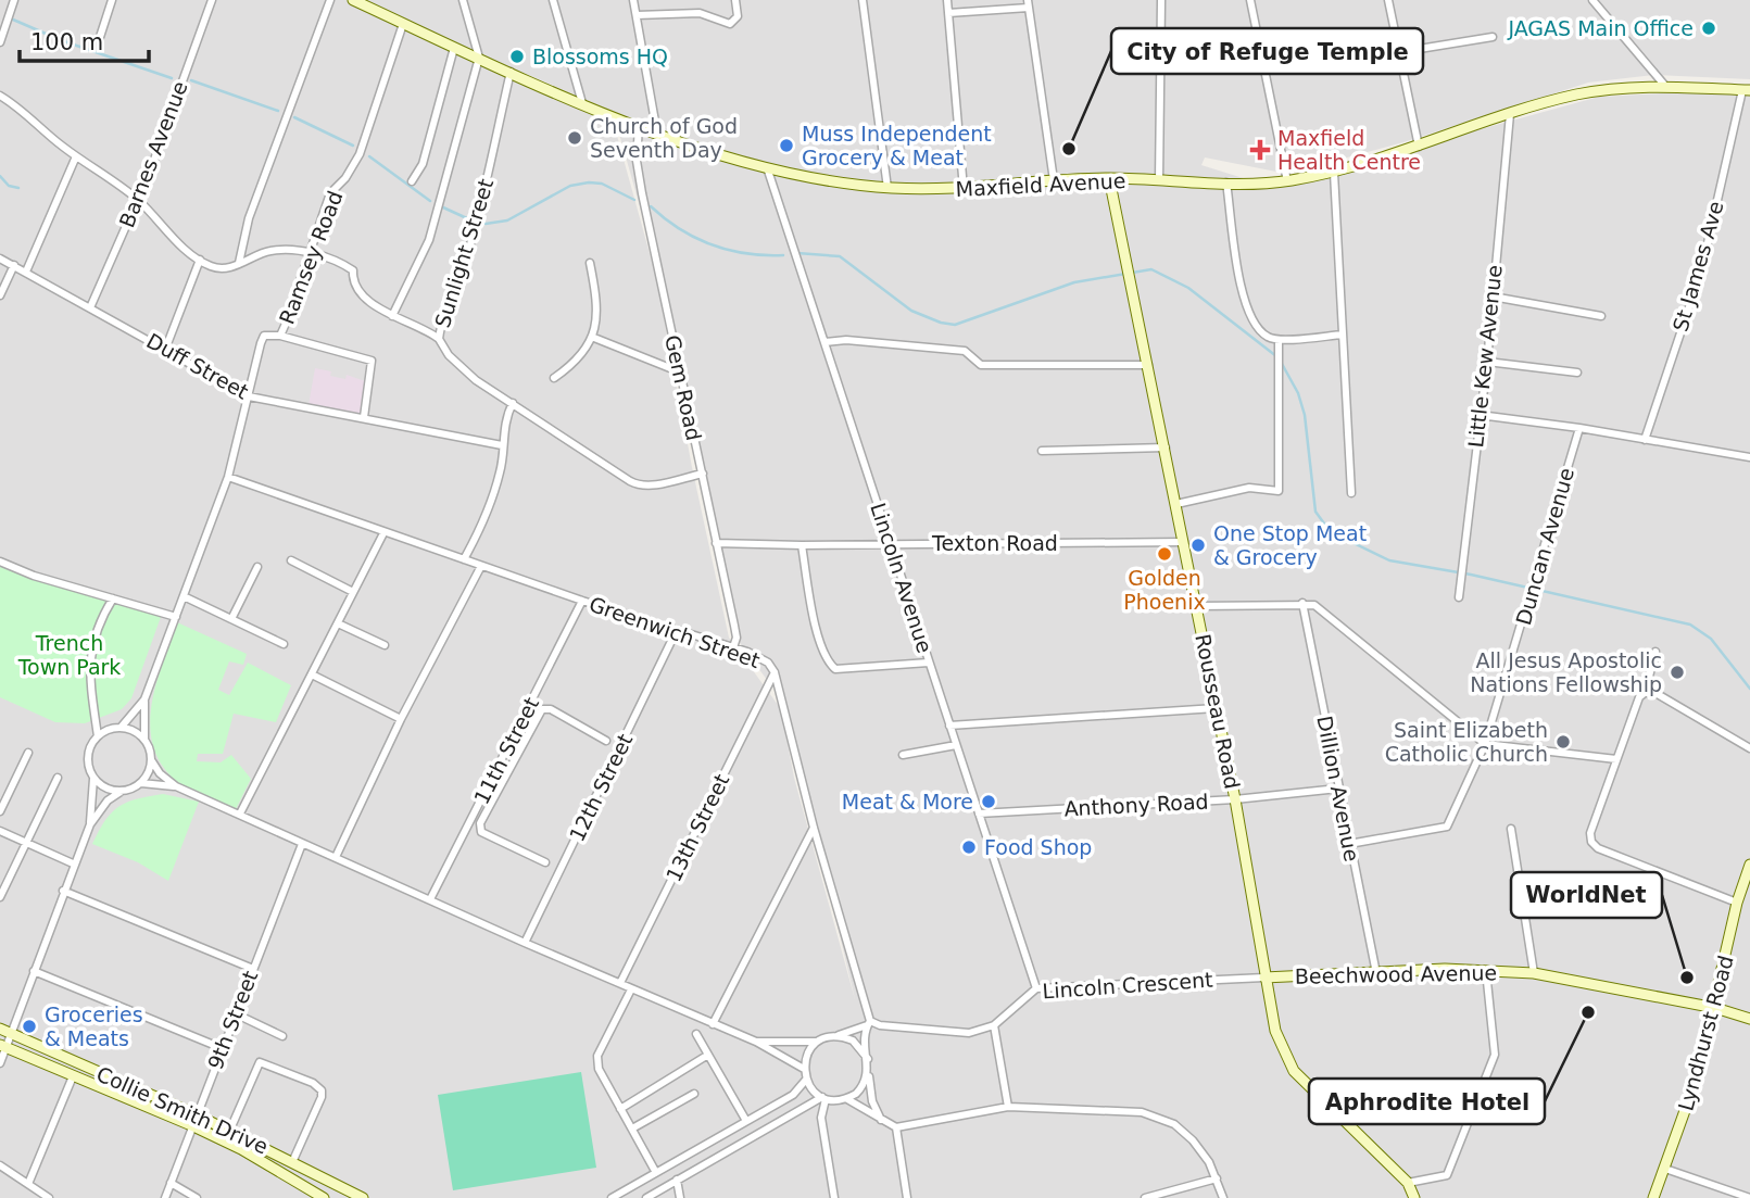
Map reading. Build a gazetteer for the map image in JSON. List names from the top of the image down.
{
  "streets": {
    "street": [
      "Barnes Avenue",
      "Maxfield Avenue",
      "Sunlight Street",
      "Ramsey Road",
      "St James Ave",
      "Little Kew Avenue",
      "Duff Street",
      "Gem Road",
      "Texton Road",
      "Duncan Avenue",
      "Lincoln Avenue",
      "Greenwich Street",
      "Rousseau Road",
      "11th Street",
      "12th Street",
      "Dillion Avenue",
      "Anthony Road",
      "13th Street",
      "Beechwood Avenue",
      "Lincoln Crescent",
      "9th Street",
      "Lyndhurst Road",
      "Collie Smith Drive"
    ]
  },
  "crossings": [
    ["Barnes Avenue", "Duff Street"],
    ["Maxfield Avenue", "Sunlight Street"],
    ["Maxfield Avenue", "Ramsey Road"],
    ["Maxfield Avenue", "St James Ave"],
    ["Maxfield Avenue", "Little Kew Avenue"],
    ["Maxfield Avenue", "Gem Road"],
    ["Maxfield Avenue", "Lincoln Avenue"],
    ["Maxfield Avenue", "Rousseau Road"],
    ["Sunlight Street", "Gem Road"],
    ["Ramsey Road", "Duff Street"],
    ["Gem Road", "Texton Road"],
    ["Gem Road", "Greenwich Street"],
    ["Texton Road", "Lincoln Avenue"],
    ["Texton Road", "Rousseau Road"],
    ["Duncan Avenue", "Dillion Avenue"],
    ["Lincoln Avenue", "Anthony Road"],
    ["Lincoln Avenue", "Lincoln Crescent"],
    ["Greenwich Street", "11th Street"],
    ["Greenwich Street", "12th Street"],
    ["Greenwich Street", "13th Street"],
    ["Rousseau Road", "Anthony Road"],
    ["Rousseau Road", "Beechwood Avenue"],
    ["Rousseau Road", "Lincoln Crescent"],
    ["Dillion Avenue", "Anthony Road"],
    ["Dillion Avenue", "Beechwood Avenue"],
    ["Beechwood Avenue", "Lincoln Crescent"],
    ["Beechwood Avenue", "Lyndhurst Road"],
    ["9th Street", "Collie Smith Drive"]
  ],
  "parks": ["Trench Town Park"],
  "places": {
    "other": [
      "JAGAS Main Office",
      "Blossoms HQ",
      "Church of God Seventh Day",
      "Muss Independent Grocery & Meat",
      "City of Refuge Temple",
      "One Stop Meat & Grocery",
      "Golden Phoenix",
      "All Jesus Apostolic Nations Fellowship",
      "Saint Elizabeth Catholic Church",
      "Meat & More",
      "Food Shop",
      "WorldNet",
      "Aphrodite Hotel",
      "Groceries & Meats"
    ],
    "health": ["Maxfield Health Centre"]
  },
  "scale_bar": "100 m"
}
